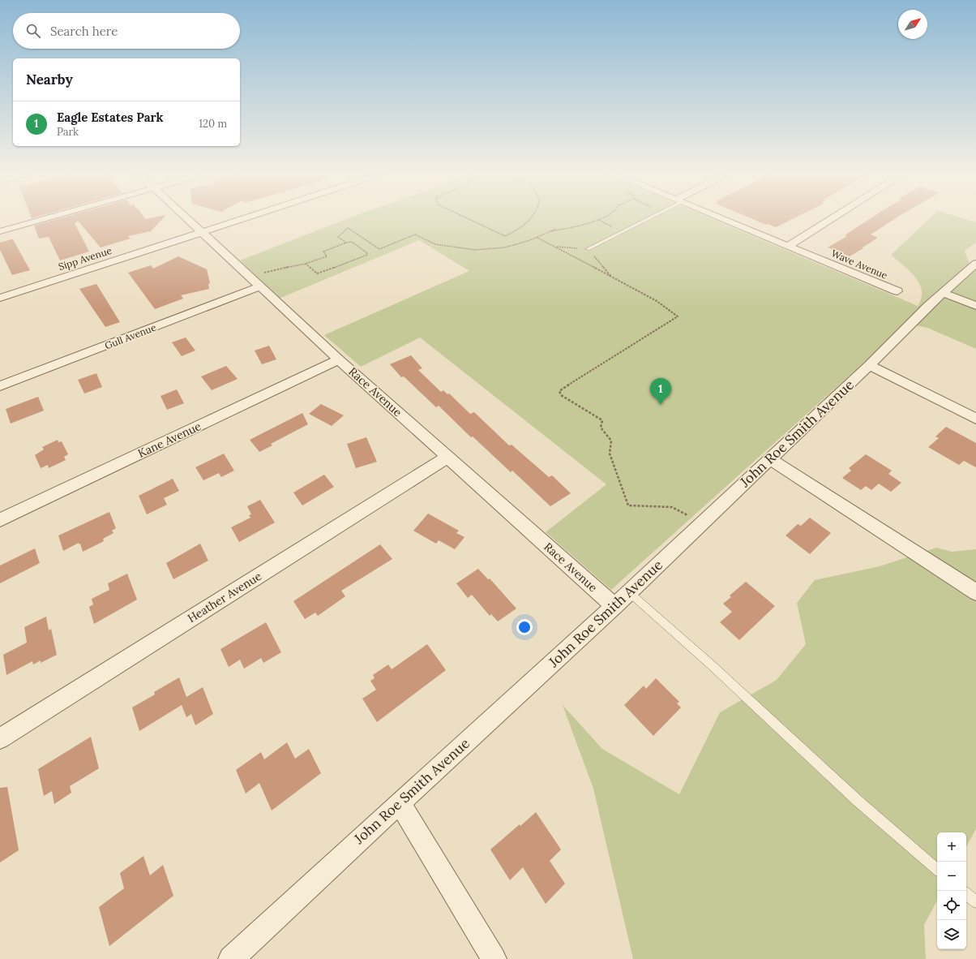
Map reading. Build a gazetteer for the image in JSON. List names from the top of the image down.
{
  "streets": {
    "street": [
      "Sipp Avenue",
      "Wave Avenue",
      "Gull Avenue",
      "Race Avenue",
      "John Roe Smith Avenue",
      "Kane Avenue",
      "Heather Avenue"
    ]
  },
  "crossings": [
    ["Sipp Avenue", "Race Avenue"],
    ["Gull Avenue", "Race Avenue"],
    ["Race Avenue", "John Roe Smith Avenue"],
    ["Race Avenue", "Kane Avenue"],
    ["Race Avenue", "Heather Avenue"]
  ],
  "north": "top right",
  "page": {
    "search": "Search here",
    "heading": "Nearby",
    "list": [
      {
        "mark": "1",
        "name": "Eagle Estates Park",
        "note": "Park",
        "value": "120 m"
      }
    ],
    "pins": "1",
    "map_buttons": ["+", "−"]
  }
}
